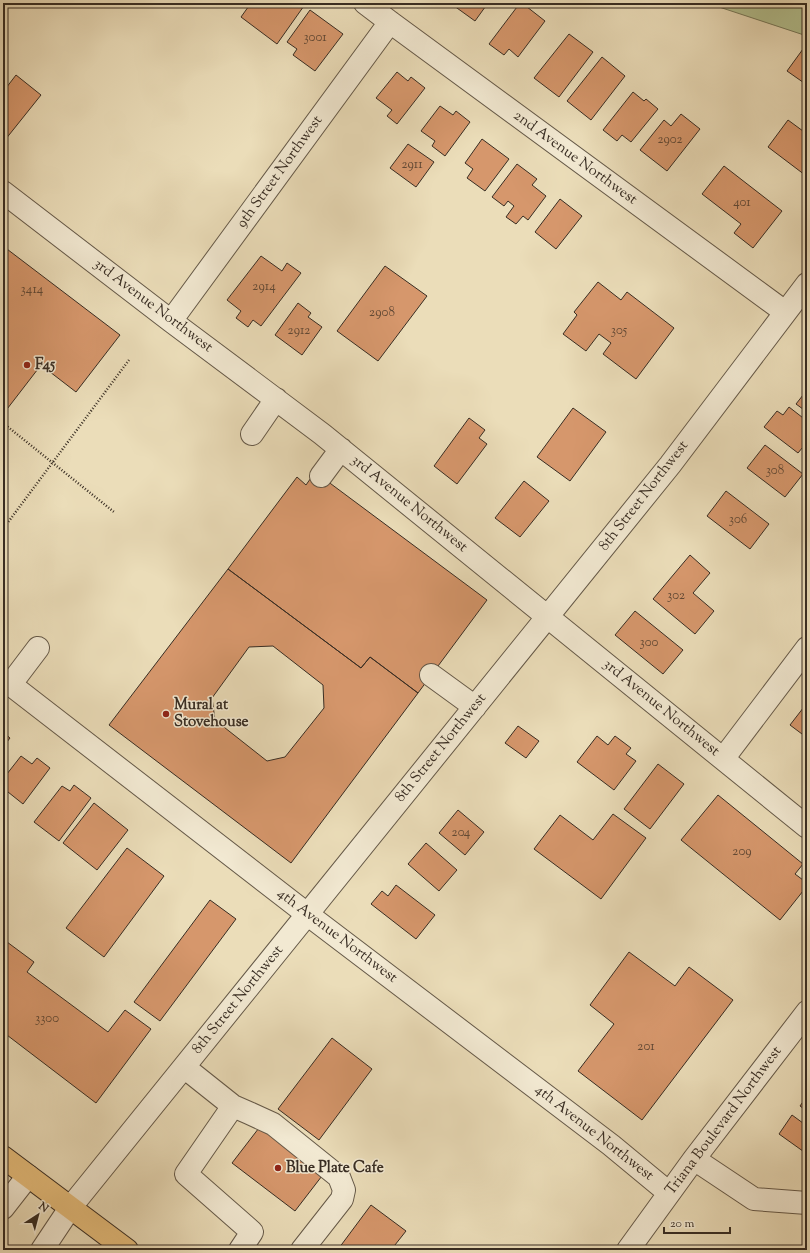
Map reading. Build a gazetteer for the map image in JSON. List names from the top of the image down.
{
  "streets": {
    "street": [
      "2nd Avenue Northwest",
      "9th Street Northwest",
      "3rd Avenue Northwest",
      "8th Street Northwest",
      "4th Avenue Northwest",
      "Triana Boulevard Northwest"
    ]
  },
  "crossings": [
    ["2nd Avenue Northwest", "9th Street Northwest"],
    ["2nd Avenue Northwest", "8th Street Northwest"],
    ["9th Street Northwest", "3rd Avenue Northwest"],
    ["3rd Avenue Northwest", "8th Street Northwest"],
    ["8th Street Northwest", "4th Avenue Northwest"],
    ["4th Avenue Northwest", "Triana Boulevard Northwest"]
  ],
  "places": ["F45", "Mural at Stovehouse", "Blue Plate Cafe"],
  "house_numbers": [
    "3001",
    "2902",
    "2911",
    "401",
    "2914",
    "3414",
    "2908",
    "2912",
    "305",
    "308",
    "306",
    "302",
    "300",
    "204",
    "209",
    "3300",
    "201"
  ],
  "scale_bar": "20 m",
  "north": "top right"
}
